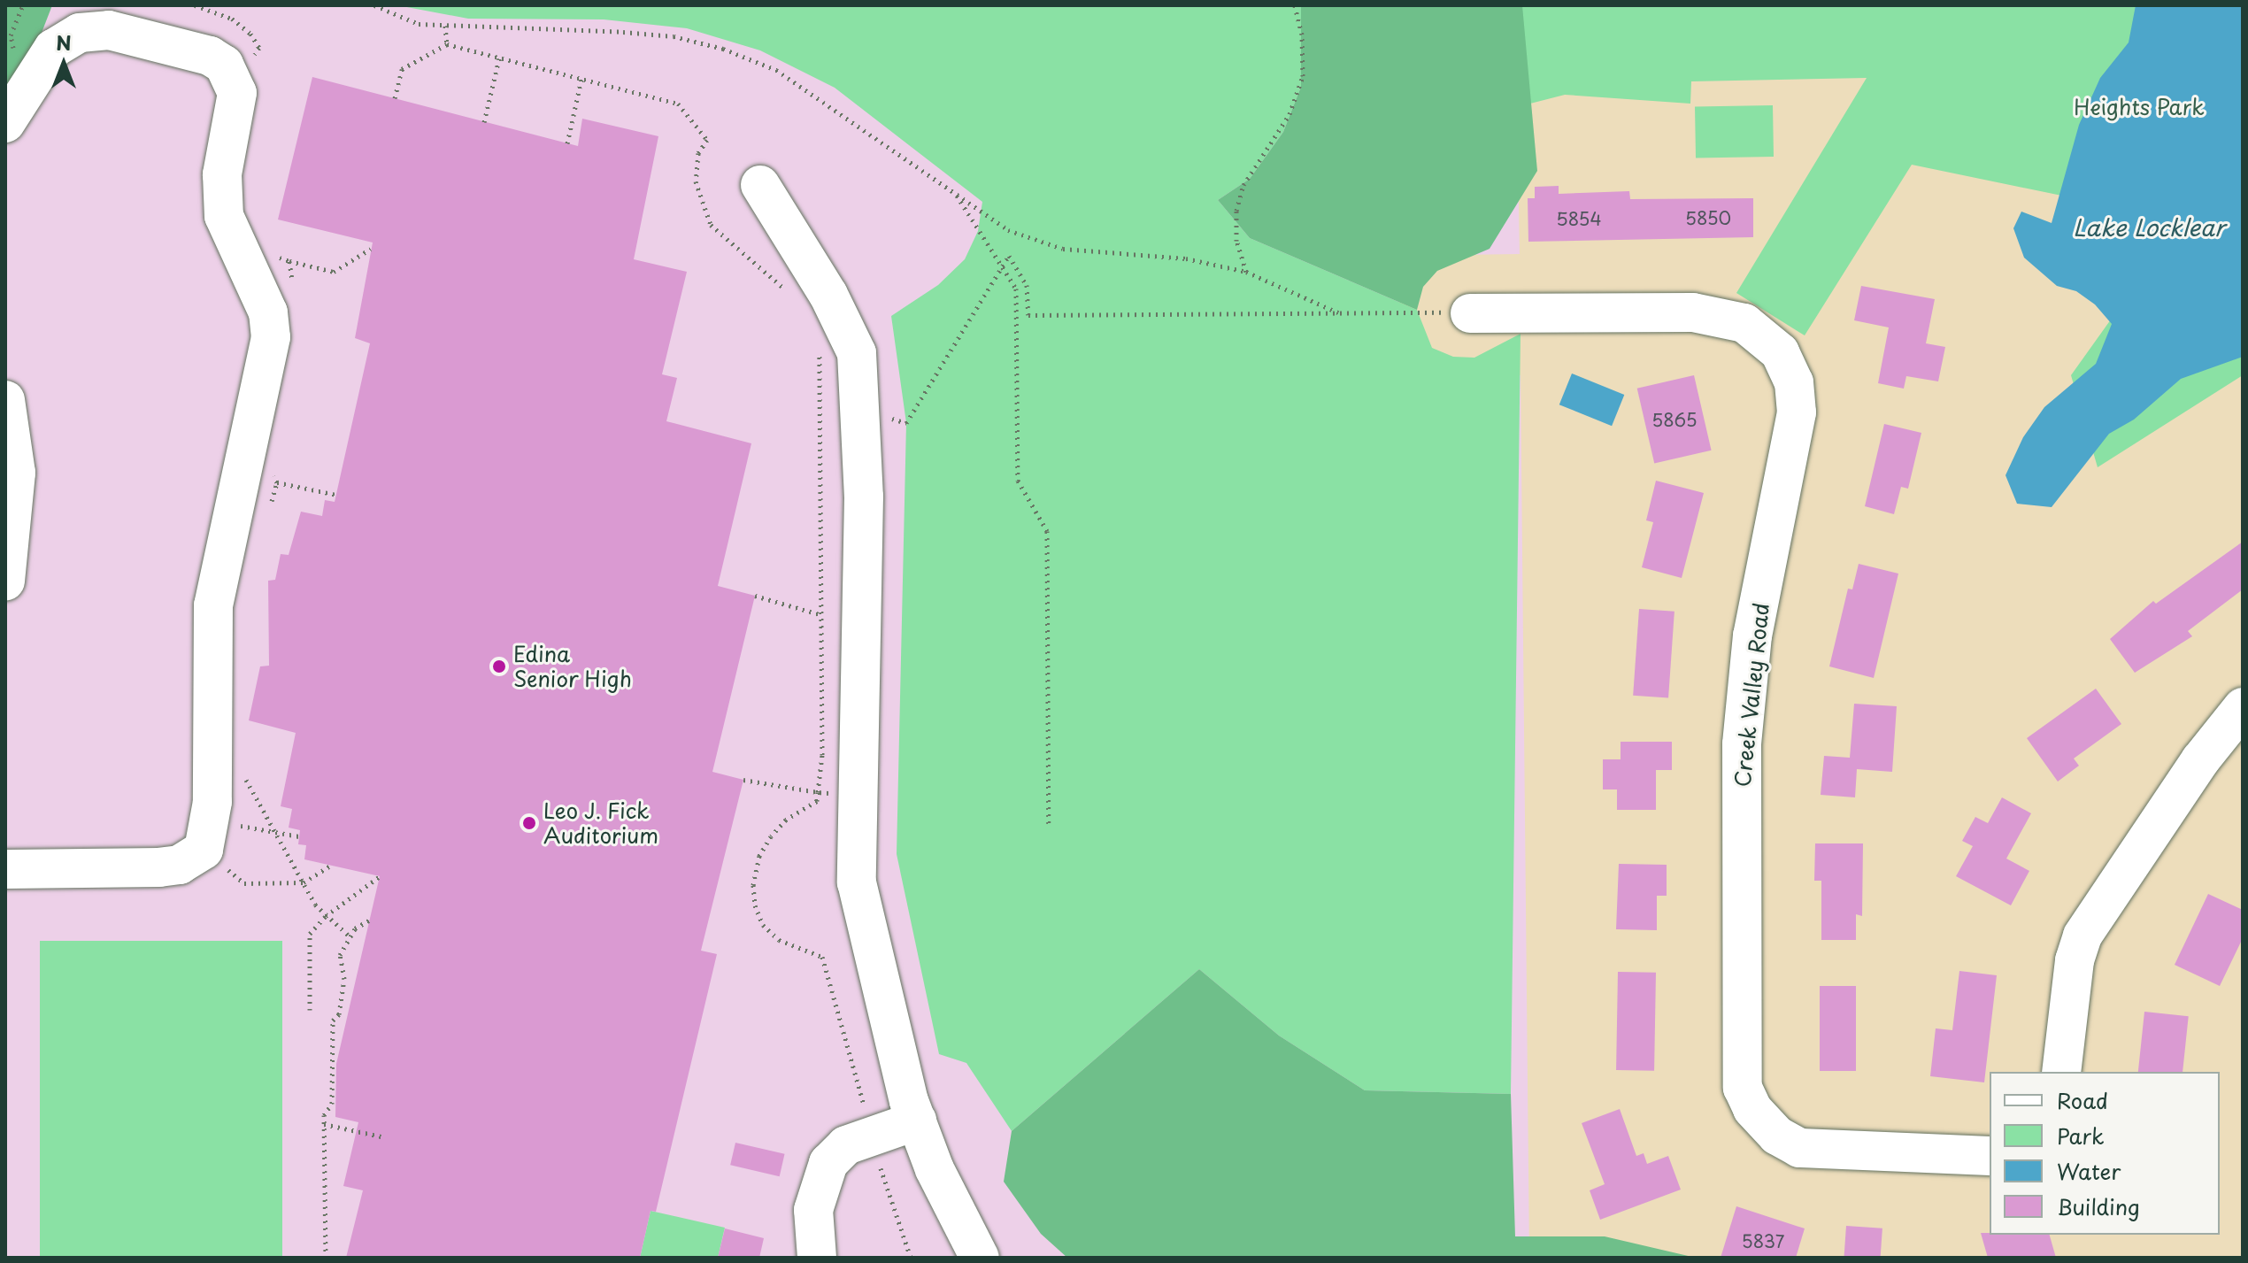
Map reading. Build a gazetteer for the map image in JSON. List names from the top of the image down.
{
  "streets": {
    "street": ["Creek Valley Road"]
  },
  "water": ["Lake Locklear"],
  "parks": ["Heights Park"],
  "places": ["Edina Senior High", "Leo J. Fick Auditorium"],
  "house_numbers": [
    "5850",
    "5854",
    "5865",
    "5837"
  ],
  "legend": [
    "Road",
    "Park",
    "Water",
    "Building"
  ],
  "north": "top"
}
